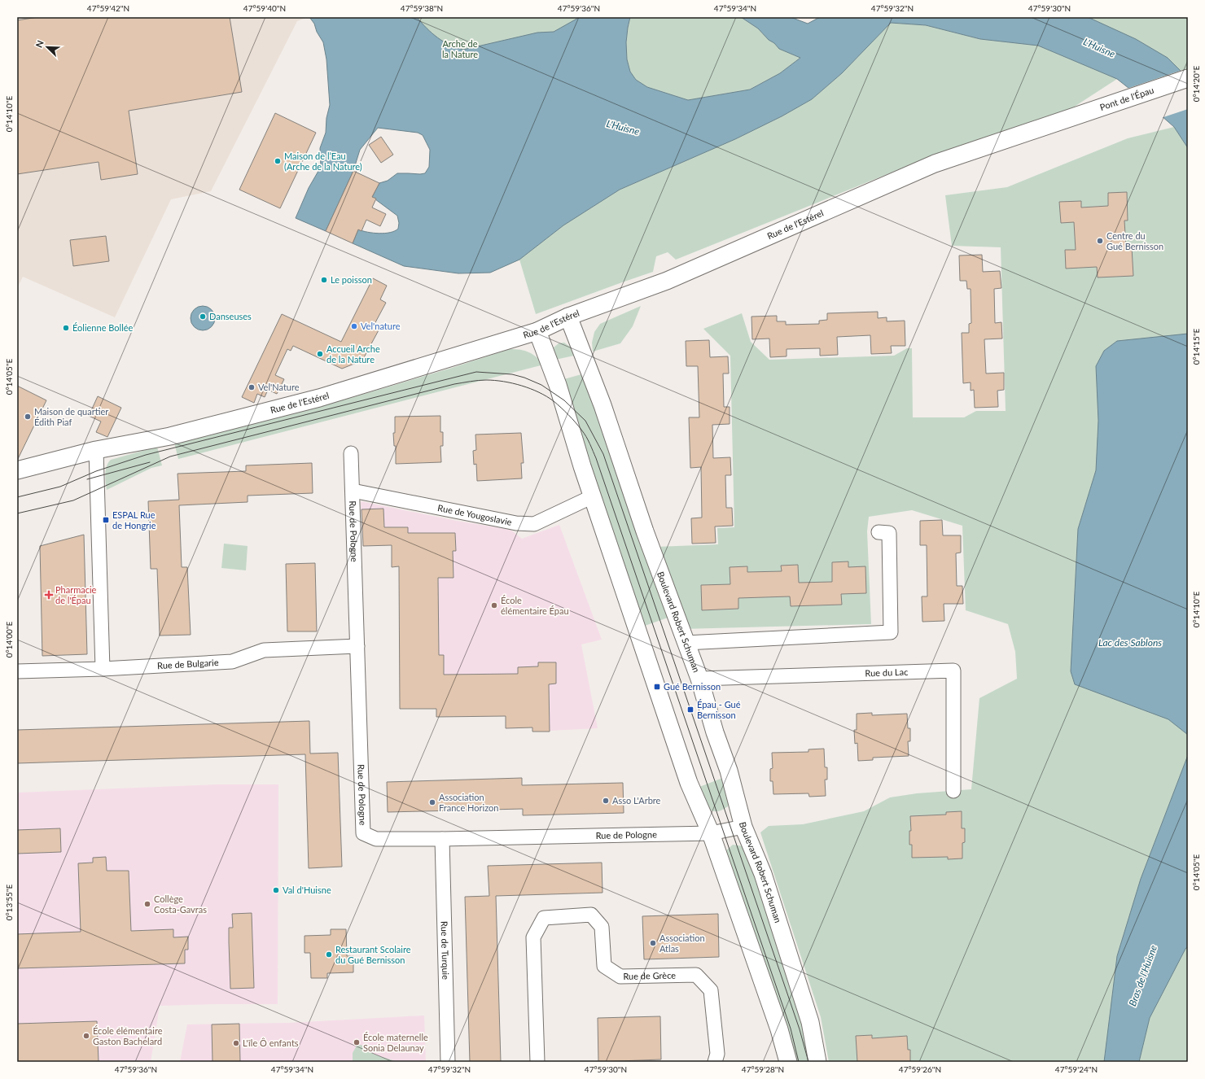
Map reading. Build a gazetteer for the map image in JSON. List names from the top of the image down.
{
  "streets": {
    "street": [
      "Pont de l'Épau",
      "Rue de l'Estérel",
      "Rue de Yougoslavie",
      "Rue de Pologne",
      "Boulevard Robert Schuman",
      "Rue de Bulgarie",
      "Rue du Lac",
      "Rue de Turquie",
      "Rue de Grèce"
    ]
  },
  "crossings": [
    ["Pont de l'Épau", "Rue de l'Estérel"],
    ["Rue de l'Estérel", "Boulevard Robert Schuman"],
    ["Rue de Yougoslavie", "Rue de Pologne"],
    ["Rue de Pologne", "Boulevard Robert Schuman"],
    ["Rue de Pologne", "Rue de Bulgarie"],
    ["Rue de Pologne", "Rue de Turquie"],
    ["Boulevard Robert Schuman", "Rue du Lac"]
  ],
  "water": ["L'Huisne", "Lac des Sablons", "Bras de l'Huisne"],
  "parks": ["Arche de la Nature"],
  "places": {
    "other": [
      "Maison de l’Eau (Arche de la Nature)",
      "Centre du Gué Bernisson",
      "Le poisson",
      "Danseuses",
      "Vel'nature",
      "Éolienne Bollée",
      "Accueil Arche de la Nature",
      "Vel'Nature",
      "Maison de quartier Édith Piaf",
      "École élémentaire Épau",
      "Asso L'Arbre",
      "Association France Horizon",
      "Val d'Huisne",
      "Collège Costa-Gavras",
      "Association Atlas",
      "Restaurant Scolaire du Gué Bernisson",
      "École élémentaire Gaston Bachelard",
      "École maternelle Sonia Delaunay",
      "L'île Ô enfants"
    ],
    "transit": ["ESPAL Rue de Hongrie", "Gué Bernisson", "Épau - Gué Bernisson"],
    "health": ["Pharmacie de l'Épau"]
  },
  "north": "top left",
  "coordinates": [
    "47°59'42\"N",
    "47°59'40\"N",
    "47°59'38\"N",
    "47°59'36\"N",
    "47°59'34\"N",
    "47°59'32\"N",
    "47°59'30\"N",
    "0°14'20\"E",
    "0°14'10\"E",
    "0°14'15\"E",
    "0°14'05\"E",
    "0°14'00\"E",
    "0°13'55\"E",
    "47°59'28\"N",
    "47°59'26\"N",
    "47°59'24\"N"
  ]
}
